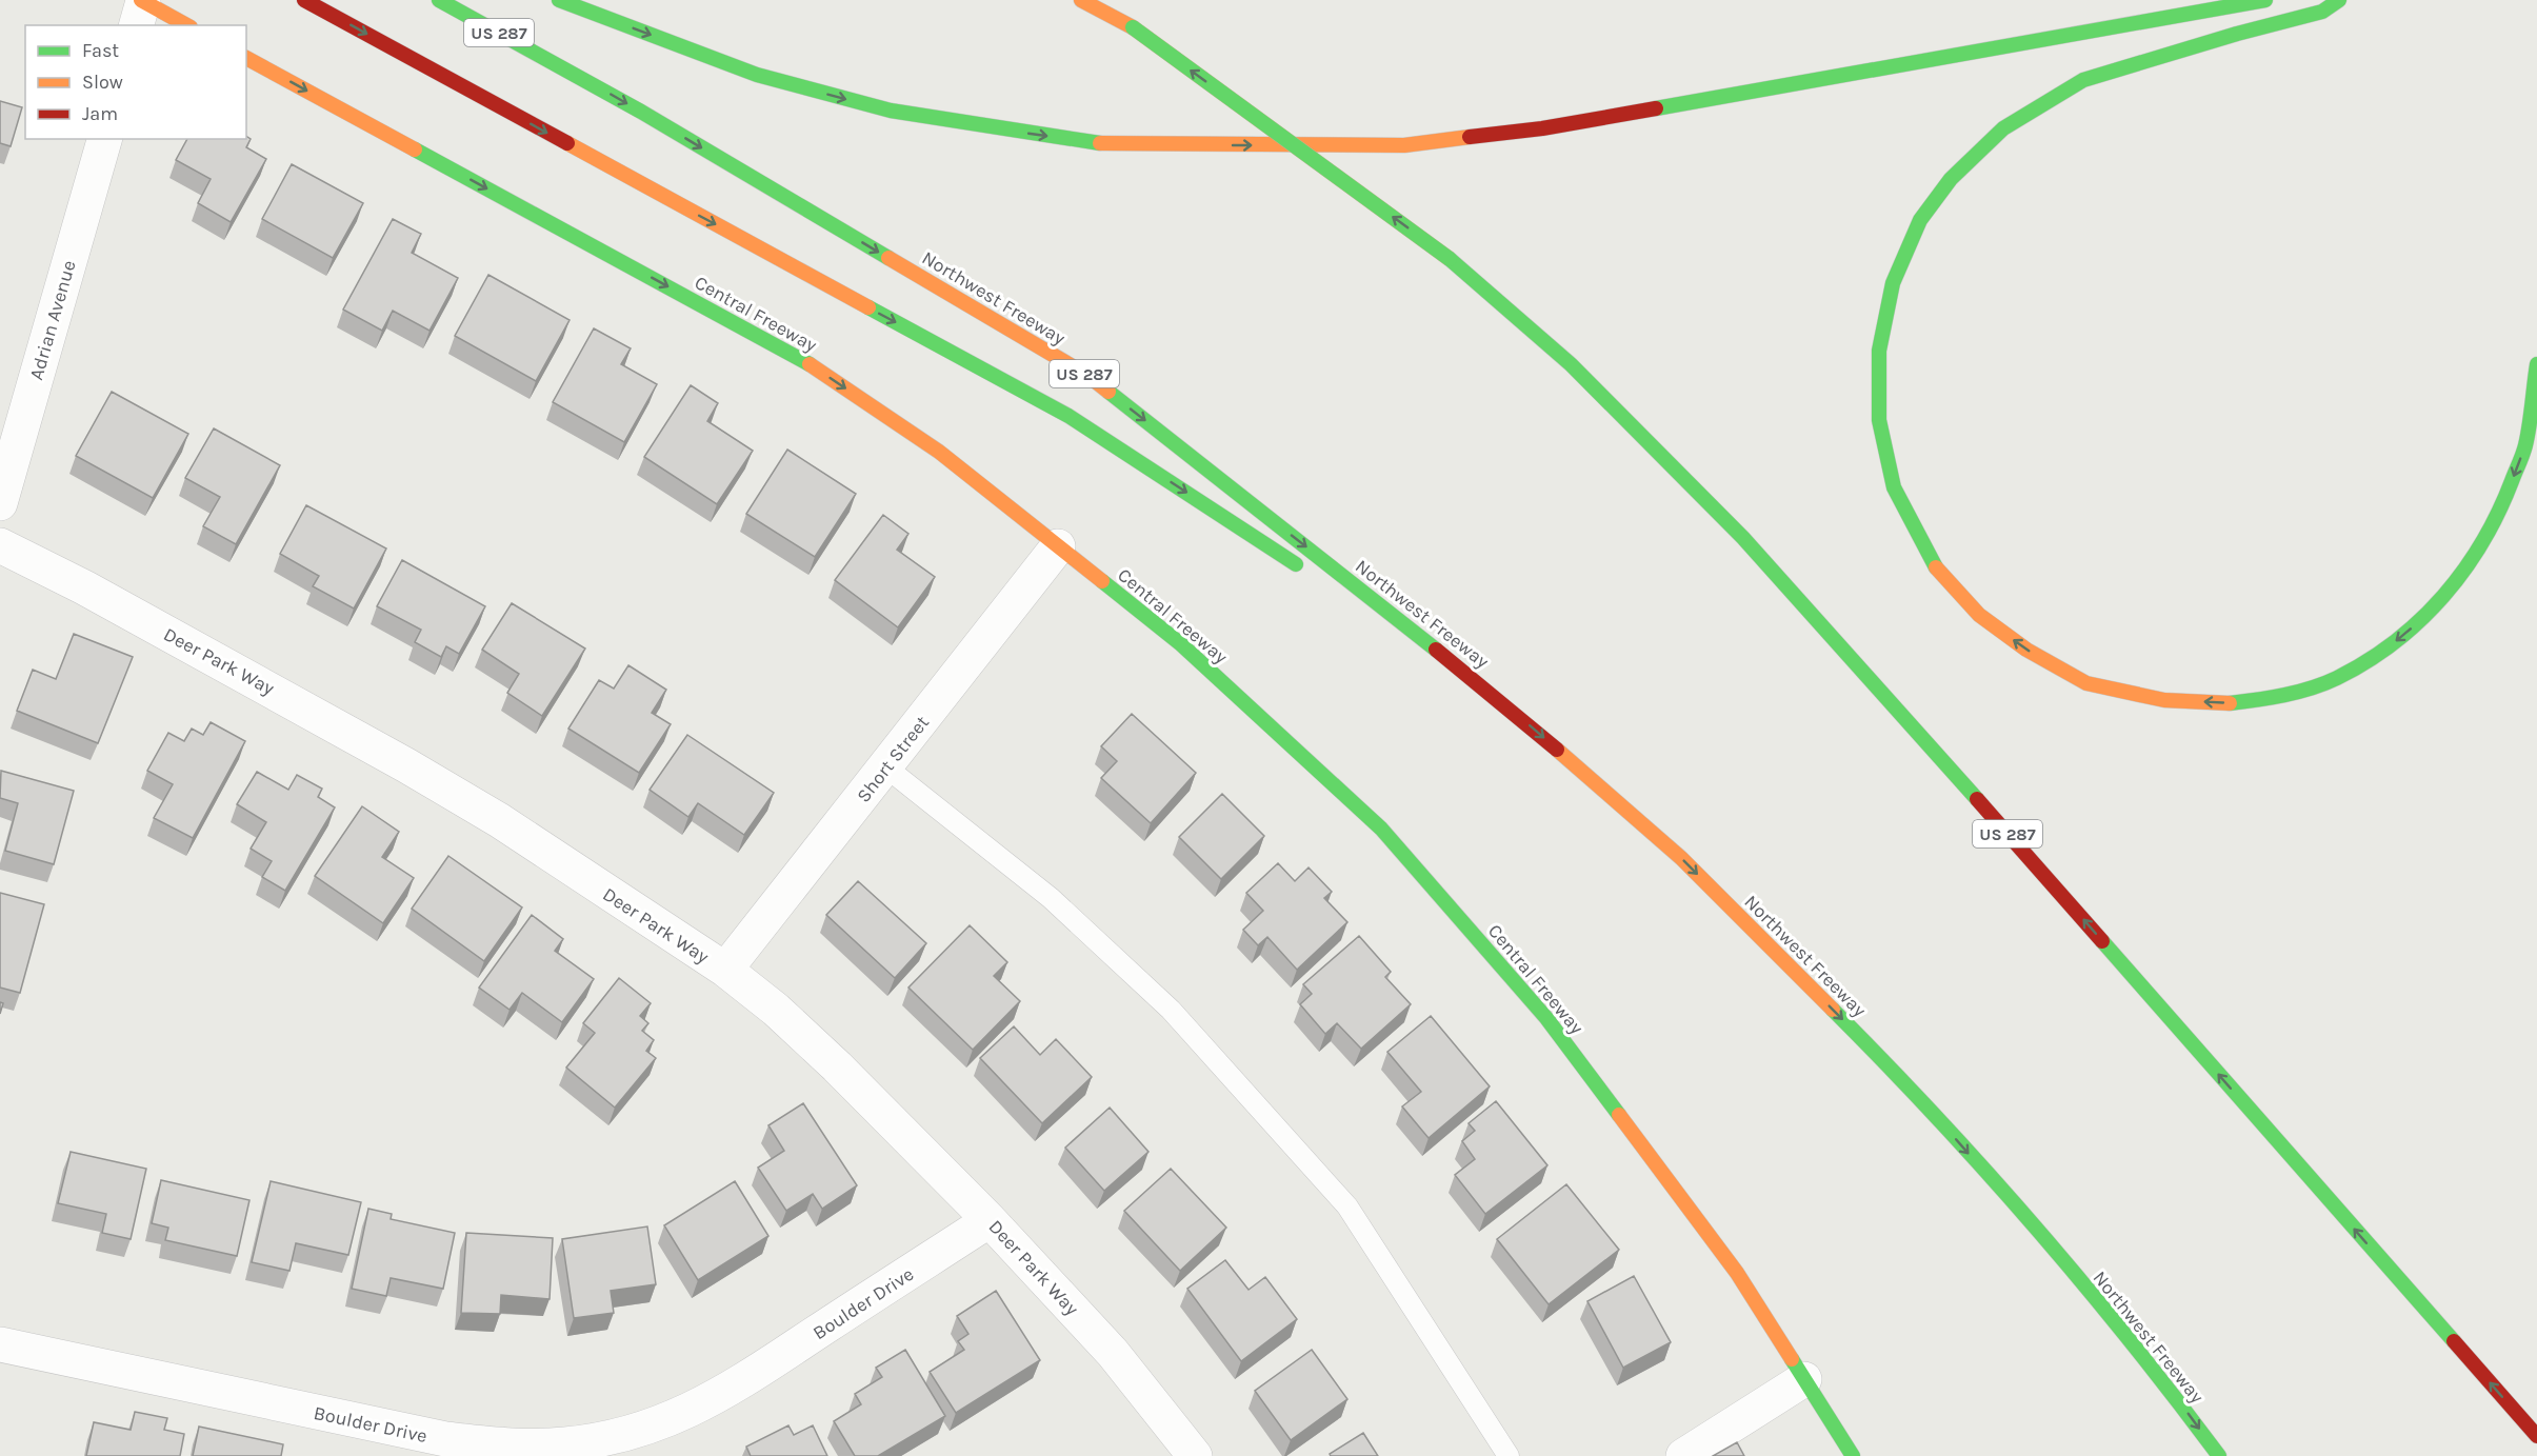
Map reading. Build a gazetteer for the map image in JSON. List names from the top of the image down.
{
  "streets": {
    "main road": ["US 287", "Northwest Freeway", "Central Freeway"],
    "street": [
      "Adrian Avenue",
      "Deer Park Way",
      "Short Street",
      "Boulder Drive"
    ]
  },
  "crossings": [
    ["Central Freeway", "Short Street"],
    ["Deer Park Way", "Short Street"],
    ["Deer Park Way", "Boulder Drive"]
  ],
  "legend": ["Fast", "Slow", "Jam"]
}
